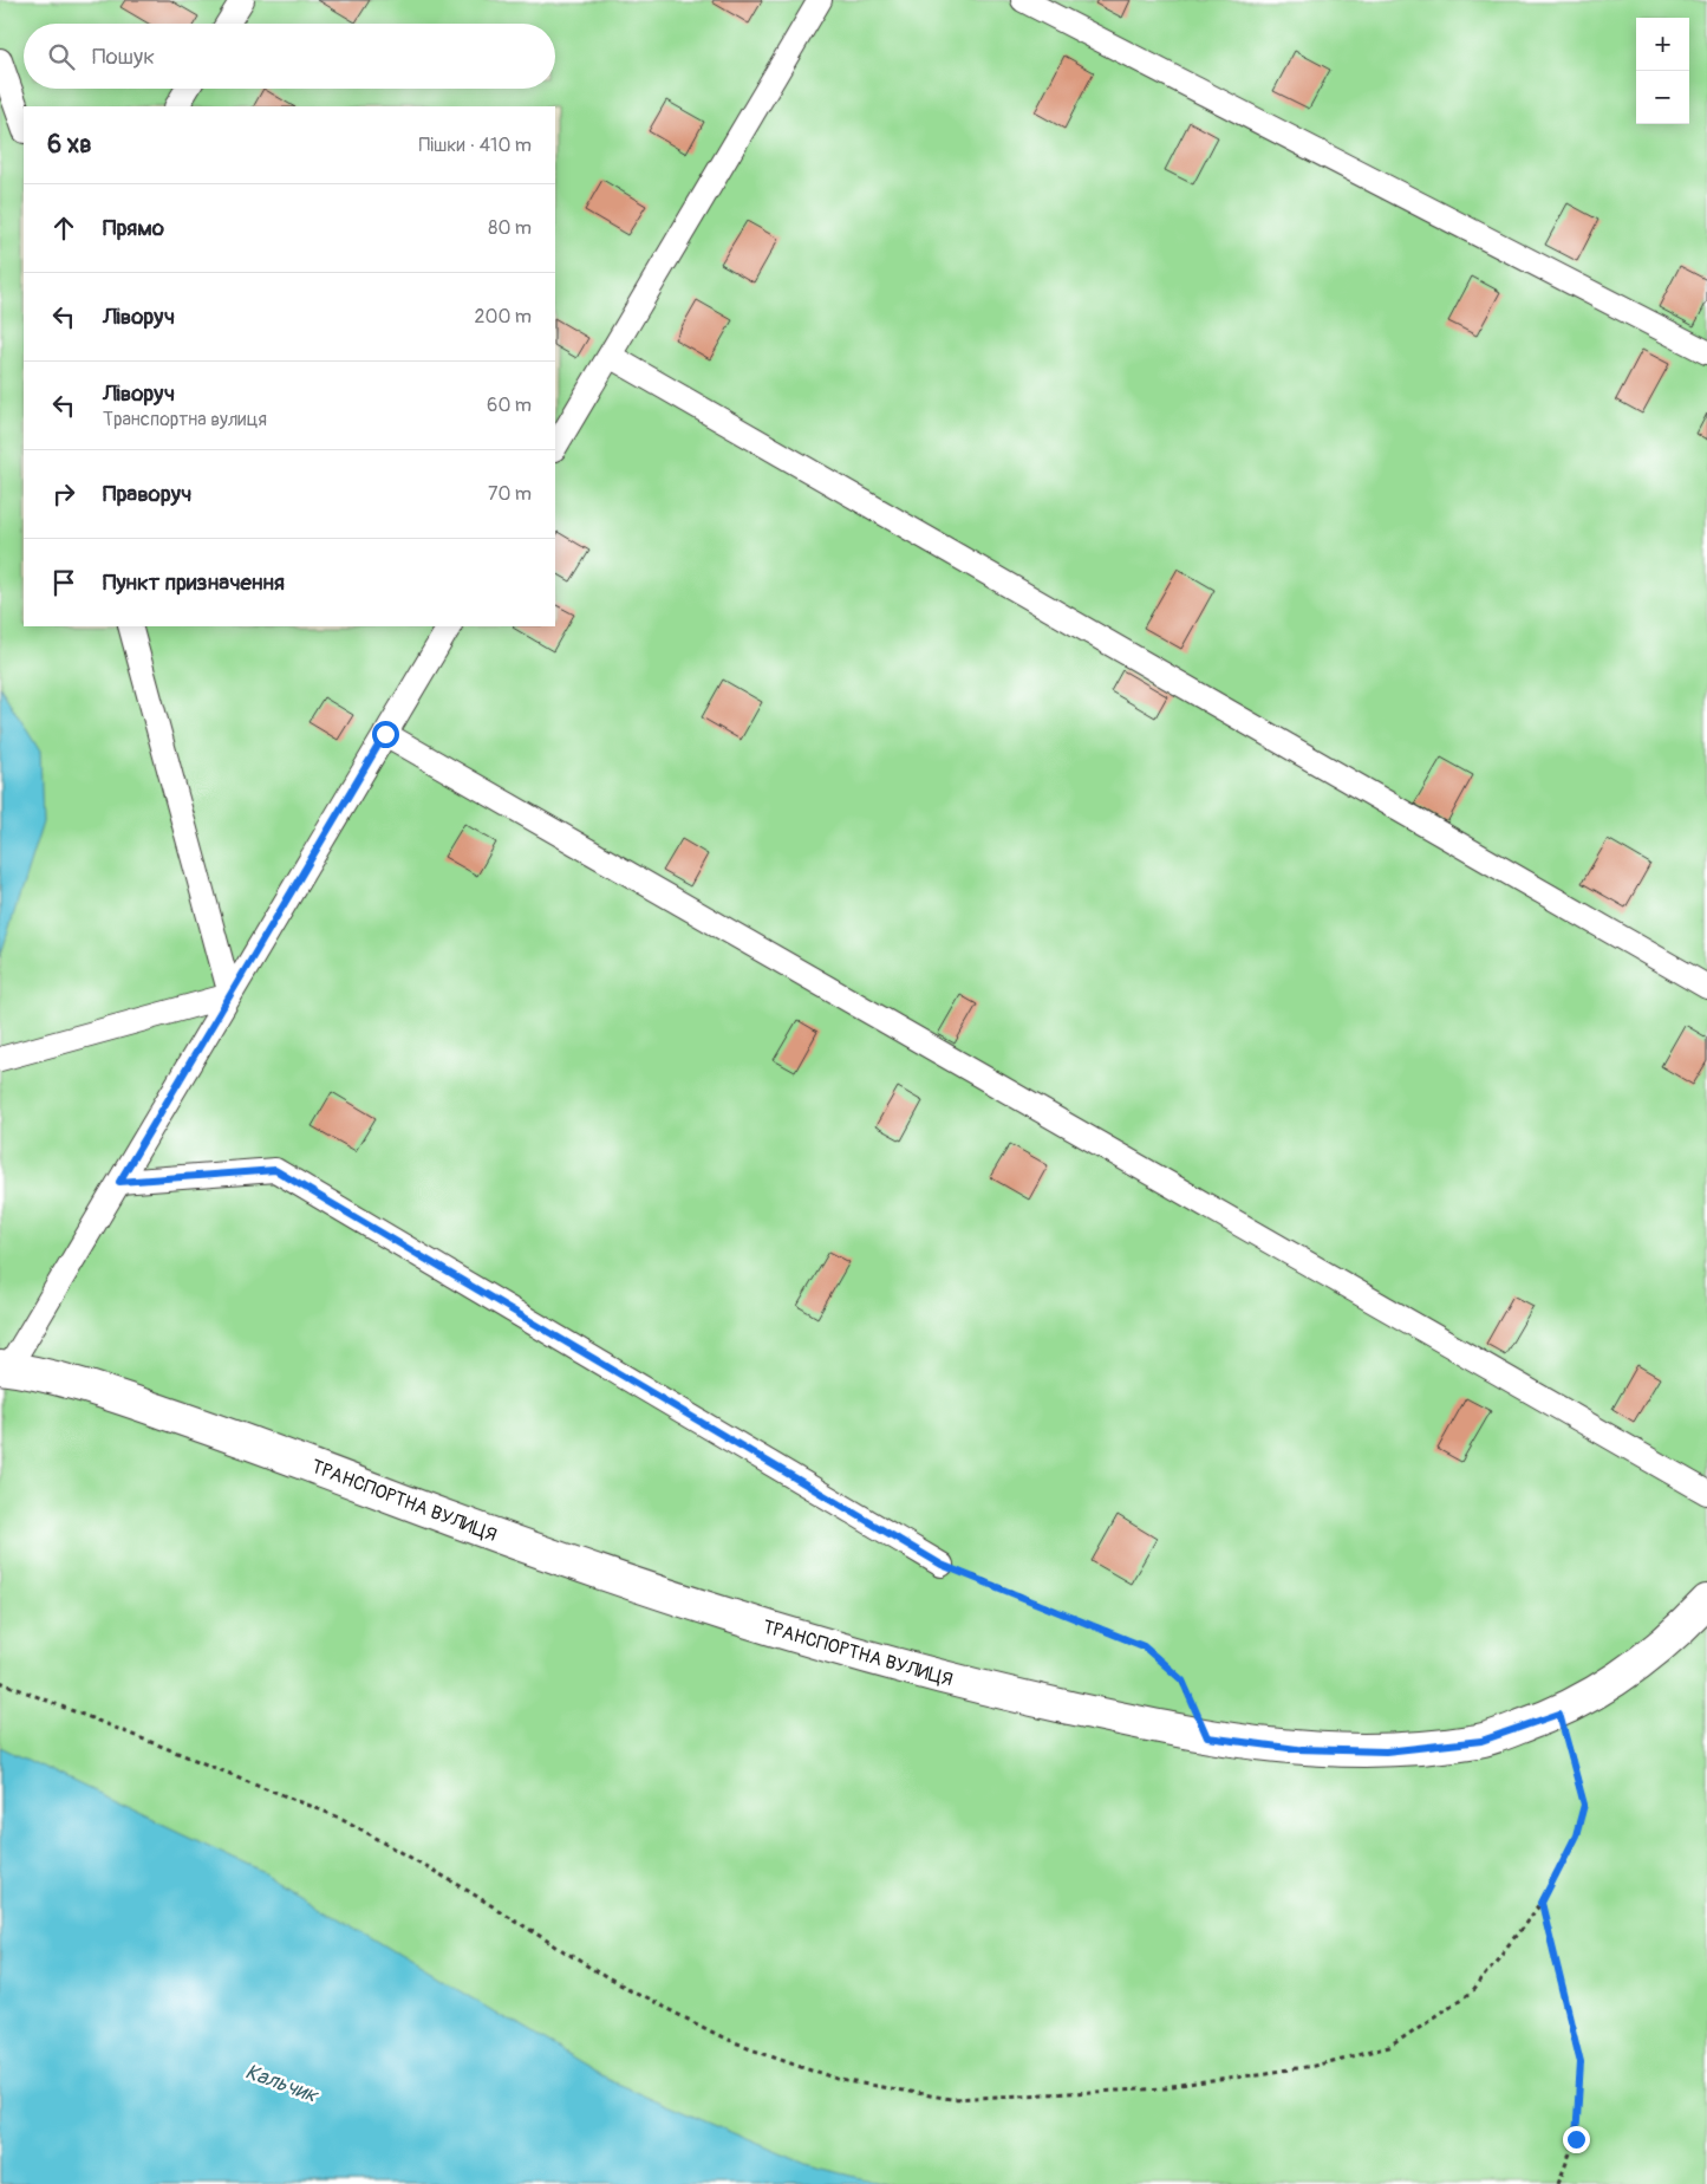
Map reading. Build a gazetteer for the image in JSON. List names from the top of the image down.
{
  "streets": {
    "street": ["ТРАНСПОРТНА ВУЛИЦЯ"]
  },
  "water": ["Кальчик"],
  "page": {
    "map_buttons": ["+", "−"],
    "search": "Пошук",
    "heading": ["6 хв", "Пішки · 410 m"],
    "list": [
      ["Прямо", "80 m"],
      ["Ліворуч", "200 m"],
      ["Ліворуч", "Транспортна вулиця", "60 m"],
      ["Праворуч", "70 m"],
      "Пункт призначення"
    ]
  }
}
